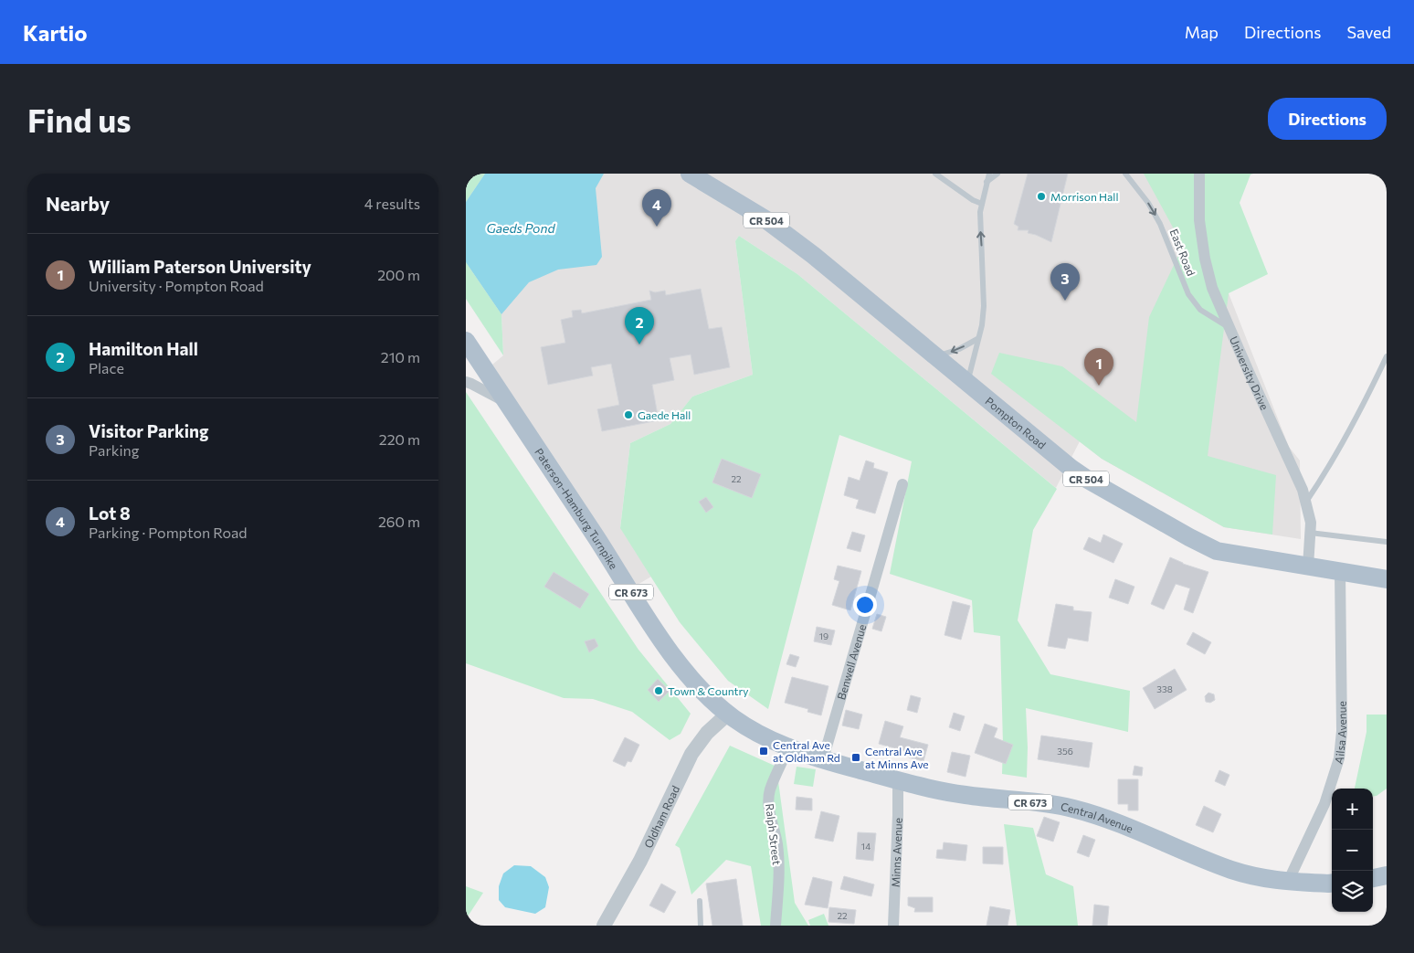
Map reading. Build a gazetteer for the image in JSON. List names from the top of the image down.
{
  "streets": {
    "main road": [
      "CR 504",
      "Pompton Road",
      "Paterson-Hamburg Turnpike",
      "CR 673",
      "Central Avenue"
    ],
    "street": [
      "University Drive",
      "Benwell Avenue",
      "Ailsa Avenue",
      "Oldham Road",
      "Ralph Street",
      "Minns Avenue"
    ],
    "lane": ["East Road"]
  },
  "crossings": [
    ["East Road", "University Drive"],
    ["University Drive", "Pompton Road"],
    ["Pompton Road", "Ailsa Avenue"],
    ["Paterson-Hamburg Turnpike", "Oldham Road"],
    ["Paterson-Hamburg Turnpike", "Central Avenue"],
    ["Benwell Avenue", "Central Avenue"],
    ["Ailsa Avenue", "Central Avenue"],
    ["Oldham Road", "Central Avenue"],
    ["Central Avenue", "Ralph Street"],
    ["Central Avenue", "Minns Avenue"]
  ],
  "one_way": ["East Road"],
  "water": ["Gaeds Pond"],
  "places": {
    "other": ["Morrison Hall", "Gaede Hall", "Town & Country"],
    "transit": ["Central Ave at Oldham Rd", "Central Ave at Minns Ave"]
  },
  "house_numbers": [
    "22",
    "19",
    "338",
    "356",
    "14",
    "22"
  ],
  "page": {
    "header": "Kartio",
    "nav": ["Map", "Directions", "Saved"],
    "buttons": "Directions",
    "title": "Find us",
    "heading": ["Nearby", "4 results"],
    "pins": [
      "4",
      "3",
      "2",
      "1"
    ],
    "list": [
      {
        "mark": "1",
        "name": "William Paterson University",
        "note": "University · Pompton Road",
        "value": "200 m"
      },
      {
        "mark": "2",
        "name": "Hamilton Hall",
        "note": "Place",
        "value": "210 m"
      },
      {
        "mark": "3",
        "name": "Visitor Parking",
        "note": "Parking",
        "value": "220 m"
      },
      {
        "mark": "4",
        "name": "Lot 8",
        "note": "Parking · Pompton Road",
        "value": "260 m"
      }
    ],
    "map_buttons": ["+", "−"]
  }
}
